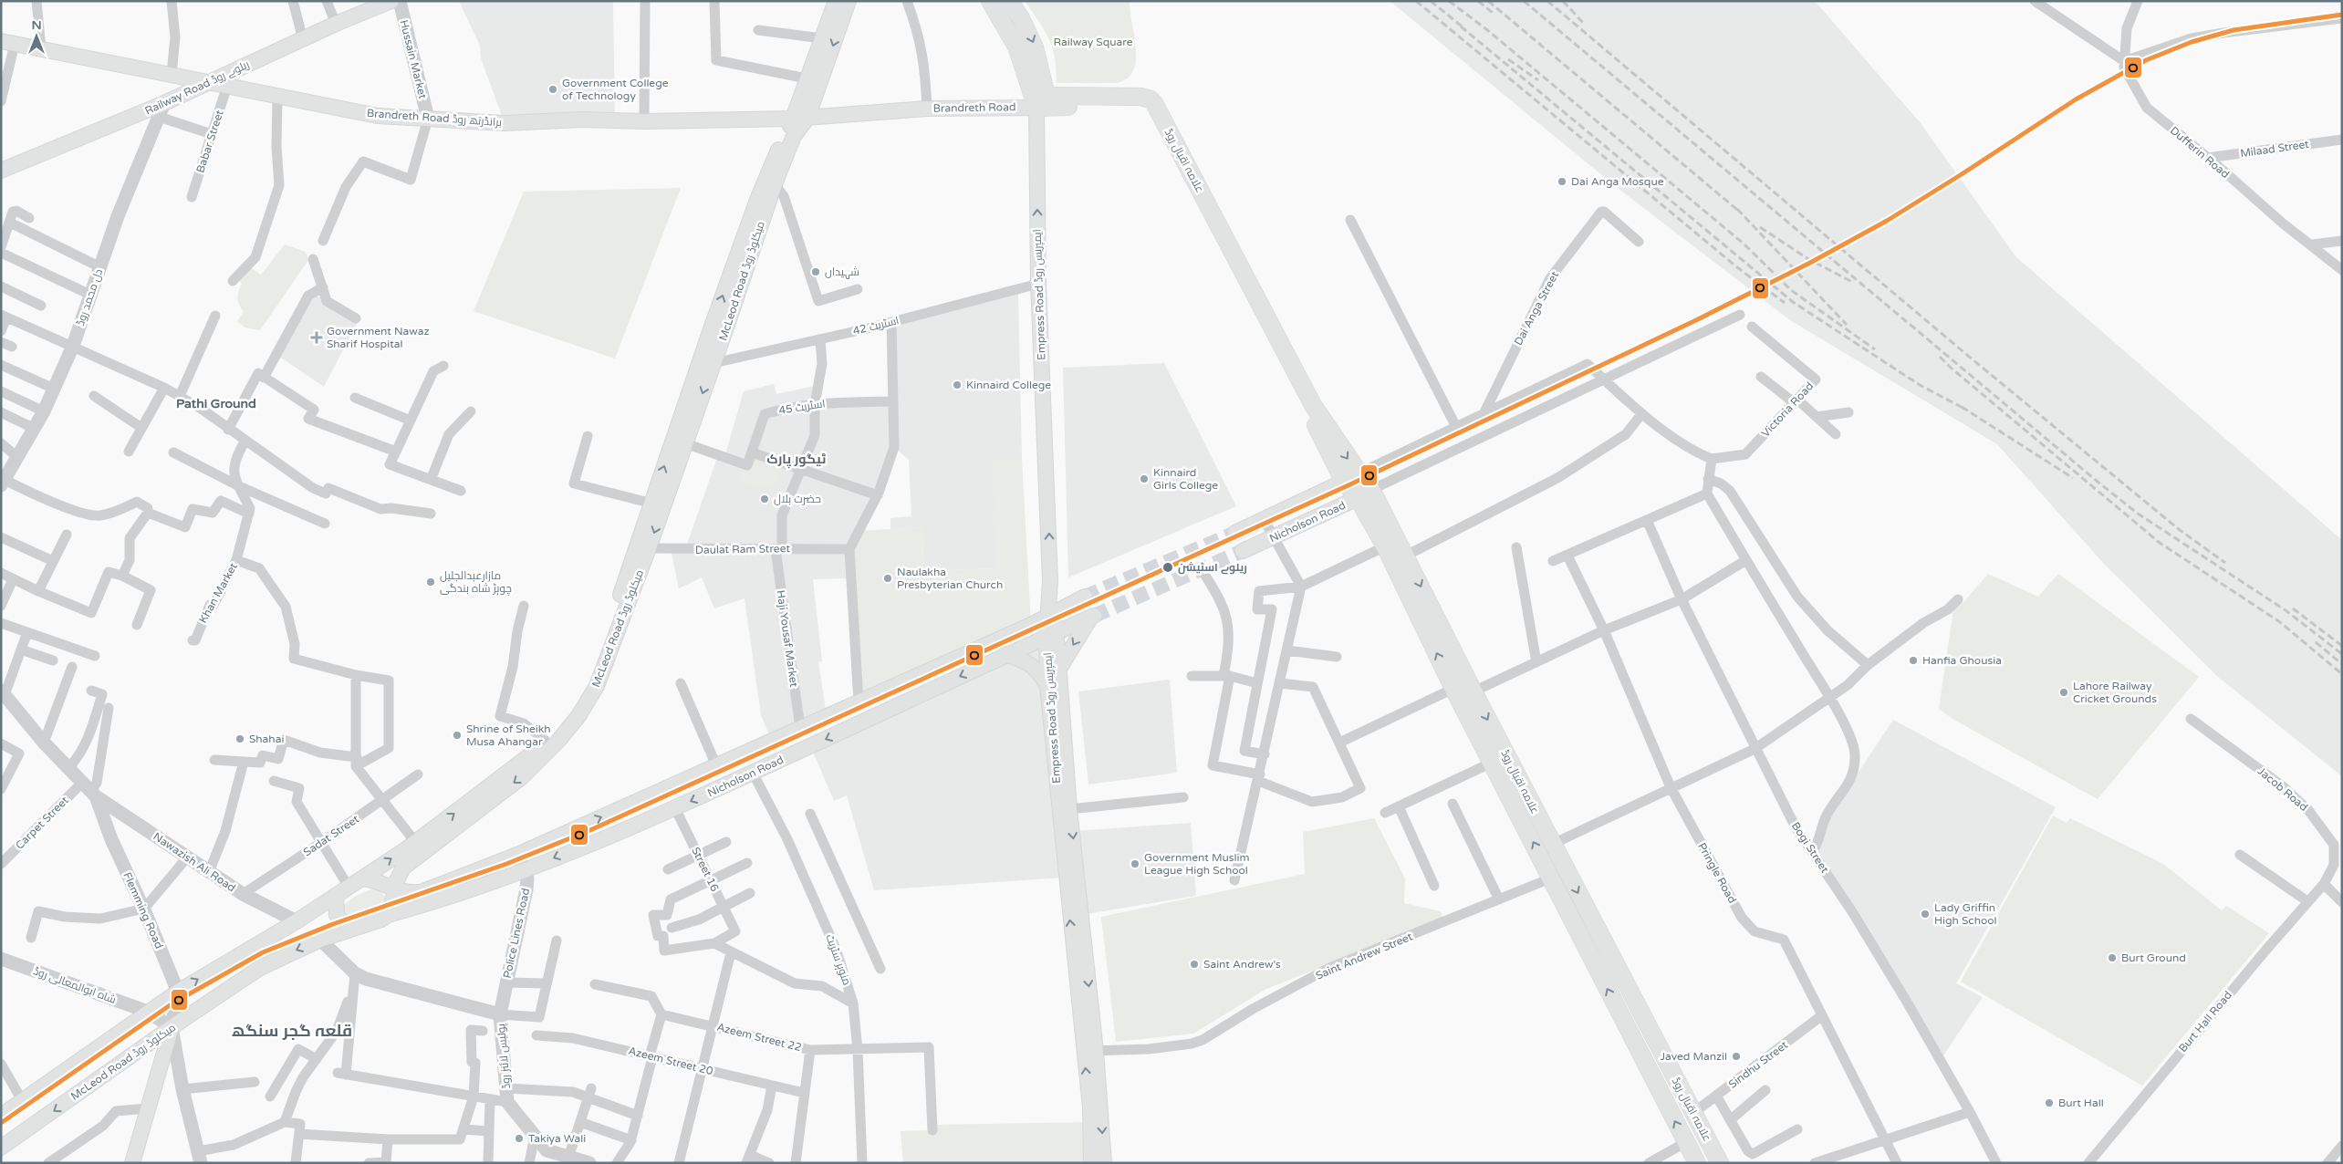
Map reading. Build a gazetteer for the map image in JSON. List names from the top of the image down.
{
  "streets": {
    "main road": [
      "Railway Road ریلوے روڈ",
      "Brandreth Road",
      "Brandreth Road برانڈرتھ روڈ",
      "علامہ اقبال روڈ",
      "McLeod Road میکلوڈ روڈ",
      "Empress Road ایمپریس روڈ",
      "Nicholson Road"
    ],
    "street": [
      "Hussain Market",
      "Babar Street",
      "Milaad Street",
      "Dufferin Road",
      "دل محمد روڈ",
      "Dai Anga Street",
      "اسٹریٹ 42",
      "اسٹریٹ 45",
      "Victoria Road",
      "Daulat Ram Street",
      "Khan Market",
      "Haji Yousaf Market",
      "Jacob Road",
      "Carpet Street",
      "Sadat Street",
      "Bogi Street",
      "Nawazish Ali Road",
      "Street 16",
      "Pringle Road",
      "Flemming Road",
      "Police Lines Road",
      "Saint Andrew Street",
      "منوہر سٹریٹ",
      "شاہ ابوالمعالی روڈ",
      "Burt Hall Road",
      "Azeem Street 22",
      "پولیس لائنز روڈ",
      "Azeem Street 20",
      "Sindhu Street"
    ]
  },
  "crossings": [
    ["Hussain Market", "Brandreth Road برانڈرتھ روڈ"],
    ["Railway Road ریلوے روڈ", "Brandreth Road برانڈرتھ روڈ"],
    ["Railway Road ریلوے روڈ", "دل محمد روڈ"],
    ["Brandreth Road", "Brandreth Road برانڈرتھ روڈ"],
    ["Brandreth Road", "علامہ اقبال روڈ"],
    ["Brandreth Road", "McLeod Road میکلوڈ روڈ"],
    ["Brandreth Road", "Empress Road ایمپریس روڈ"],
    ["Brandreth Road برانڈرتھ روڈ", "Babar Street"],
    ["Brandreth Road برانڈرتھ روڈ", "McLeod Road میکلوڈ روڈ"],
    ["Milaad Street", "Dufferin Road"],
    ["علامہ اقبال روڈ", "Nicholson Road"],
    ["علامہ اقبال روڈ", "Saint Andrew Street"],
    ["علامہ اقبال روڈ", "Sindhu Street"],
    ["McLeod Road میکلوڈ روڈ", "اسٹریٹ 42"],
    ["McLeod Road میکلوڈ روڈ", "اسٹریٹ 45"],
    ["McLeod Road میکلوڈ روڈ", "Nicholson Road"],
    ["McLeod Road میکلوڈ روڈ", "Daulat Ram Street"],
    ["McLeod Road میکلوڈ روڈ", "Nawazish Ali Road"],
    ["McLeod Road میکلوڈ روڈ", "Flemming Road"],
    ["McLeod Road میکلوڈ روڈ", "شاہ ابوالمعالی روڈ"],
    ["Empress Road ایمپریس روڈ", "اسٹریٹ 42"],
    ["Empress Road ایمپریس روڈ", "Nicholson Road"],
    ["Empress Road ایمپریس روڈ", "Saint Andrew Street"],
    ["اسٹریٹ 42", "Haji Yousaf Market"],
    ["اسٹریٹ 45", "Haji Yousaf Market"],
    ["Nicholson Road", "Haji Yousaf Market"],
    ["Nicholson Road", "Street 16"],
    ["Nicholson Road", "Police Lines Road"],
    ["Nicholson Road", "منوہر سٹریٹ"],
    ["Daulat Ram Street", "Haji Yousaf Market"],
    ["Jacob Road", "Burt Hall Road"],
    ["Carpet Street", "Nawazish Ali Road"],
    ["Carpet Street", "Flemming Road"],
    ["Sadat Street", "Nawazish Ali Road"],
    ["Nawazish Ali Road", "Flemming Road"],
    ["Pringle Road", "Sindhu Street"],
    ["Police Lines Road", "پولیس لائنز روڈ"],
    ["منوہر سٹریٹ", "Azeem Street 22"]
  ],
  "districts": ["Pathi Ground", "ٹیگور پارک", "قلعہ گجر سنگھ"],
  "parks": ["Railway Square"],
  "places": {
    "other": [
      "Government College of Technology",
      "Dai Anga Mosque",
      "شہیداں",
      "Kinnaird College",
      "Kinnaird Girls College",
      "حضرت بلال",
      "ریلوے اسٹیشن",
      "Naulakha Presbyterian Church",
      "مازارعبدالجلیل چوہڑ شاہ بندگی",
      "Hanfia Ghousia",
      "Lahore Railway Cricket Grounds",
      "Shrine of Sheikh Musa Ahangar",
      "Shahai",
      "Government Muslim League High School",
      "Lady Griffin High School",
      "Burt Ground",
      "Saint Andrew's",
      "Javed Manzil",
      "Burt Hall",
      "Takiya Wali"
    ],
    "health": ["Government Nawaz Sharif Hospital"]
  },
  "lines": ["transit line O"],
  "north": "top"
}
